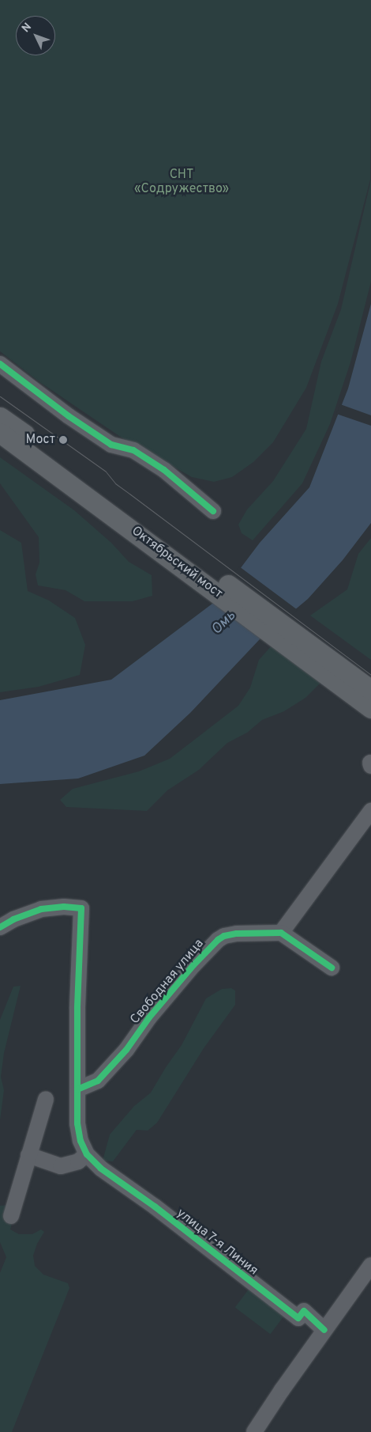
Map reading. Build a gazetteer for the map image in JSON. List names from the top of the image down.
{
  "streets": {
    "main road": ["Октябрьский мост"],
    "street": ["Свободная улица", "улица 7-я Линия"]
  },
  "water": ["Омь"],
  "parks": ["СНТ «Содружество»"],
  "places": ["Мост"],
  "north": "top left"
}
